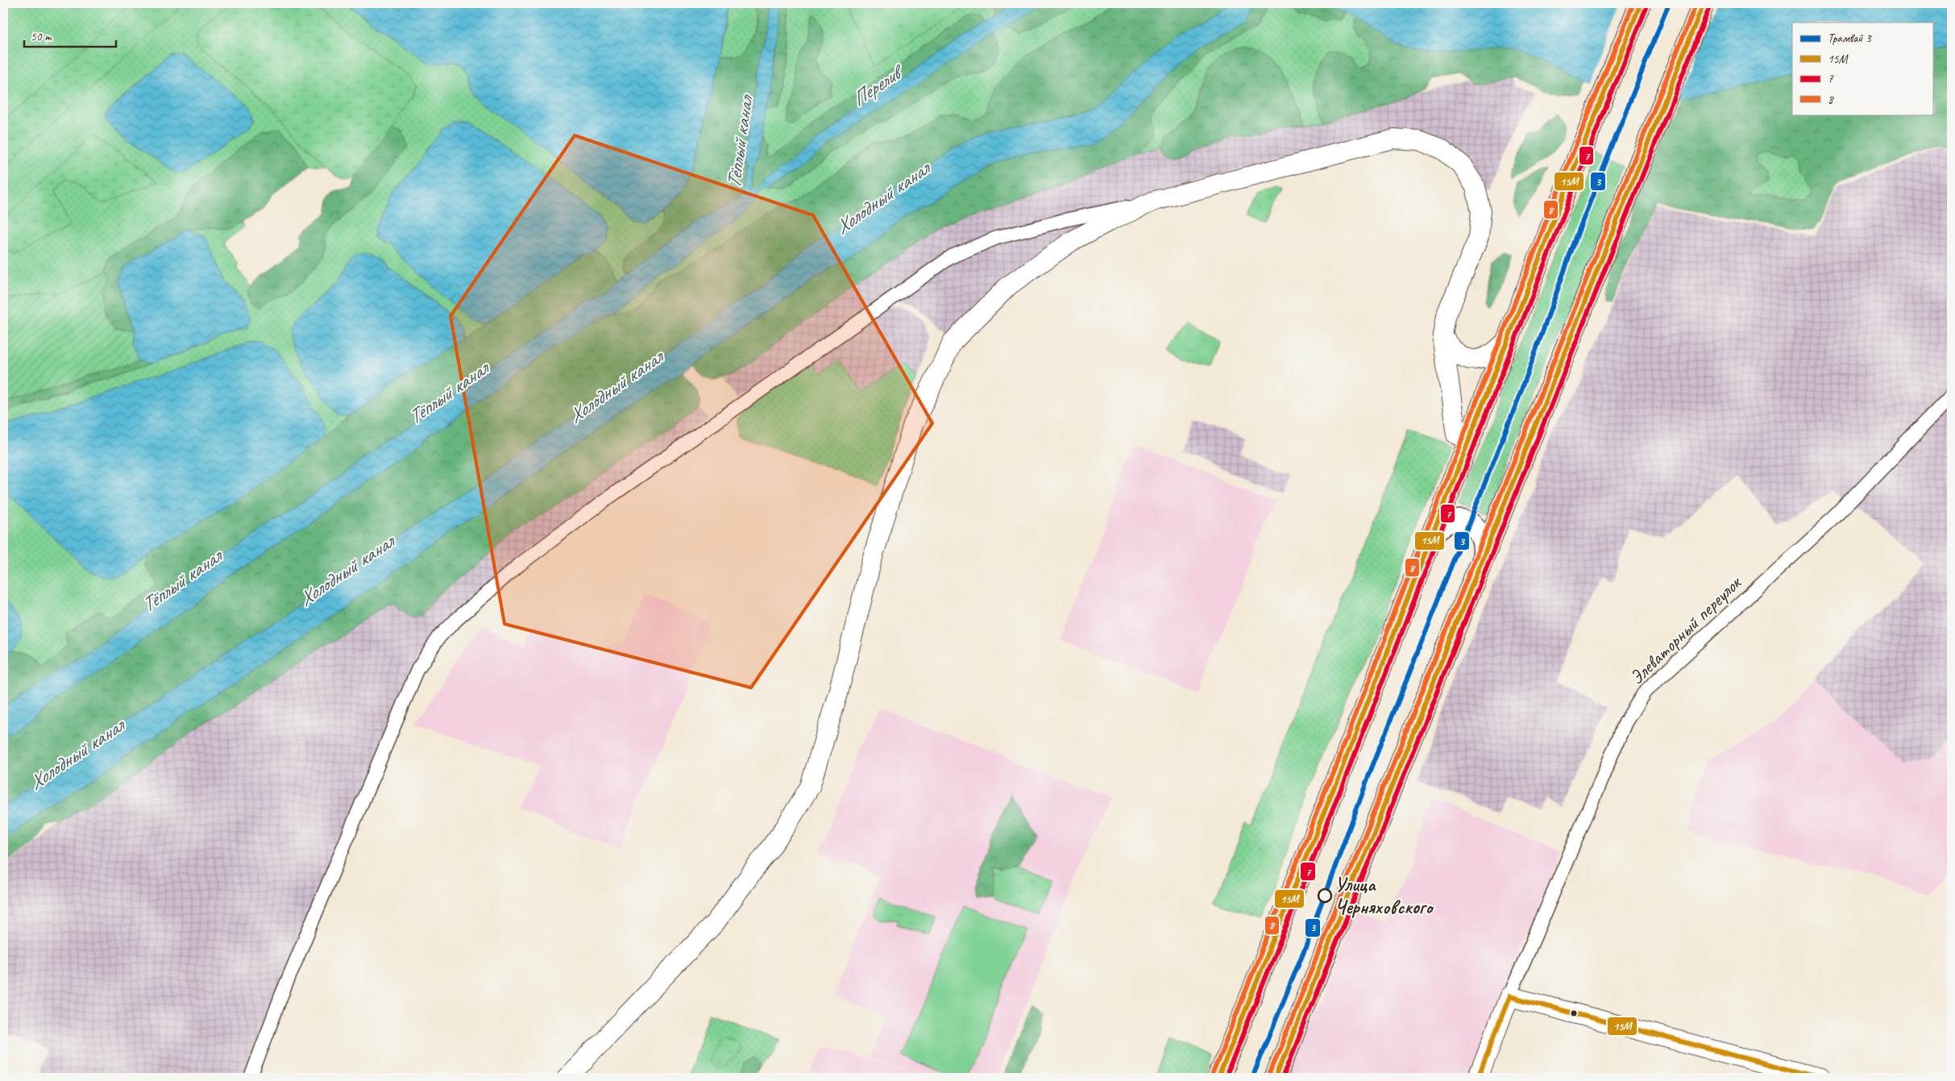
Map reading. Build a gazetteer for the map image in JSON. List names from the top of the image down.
{
  "streets": {
    "street": ["Элеваторный переулок"]
  },
  "water": ["Перелив", "Тёплый канал", "Холодный канал"],
  "places": ["Улица Черняховского"],
  "lines": [
    "tram line 3",
    "transit line 15М",
    "transit line 8",
    "transit line 7"
  ],
  "legend": [
    "Трамвай 3",
    "15М",
    "7",
    "8"
  ],
  "scale_bar": "50 m"
}
